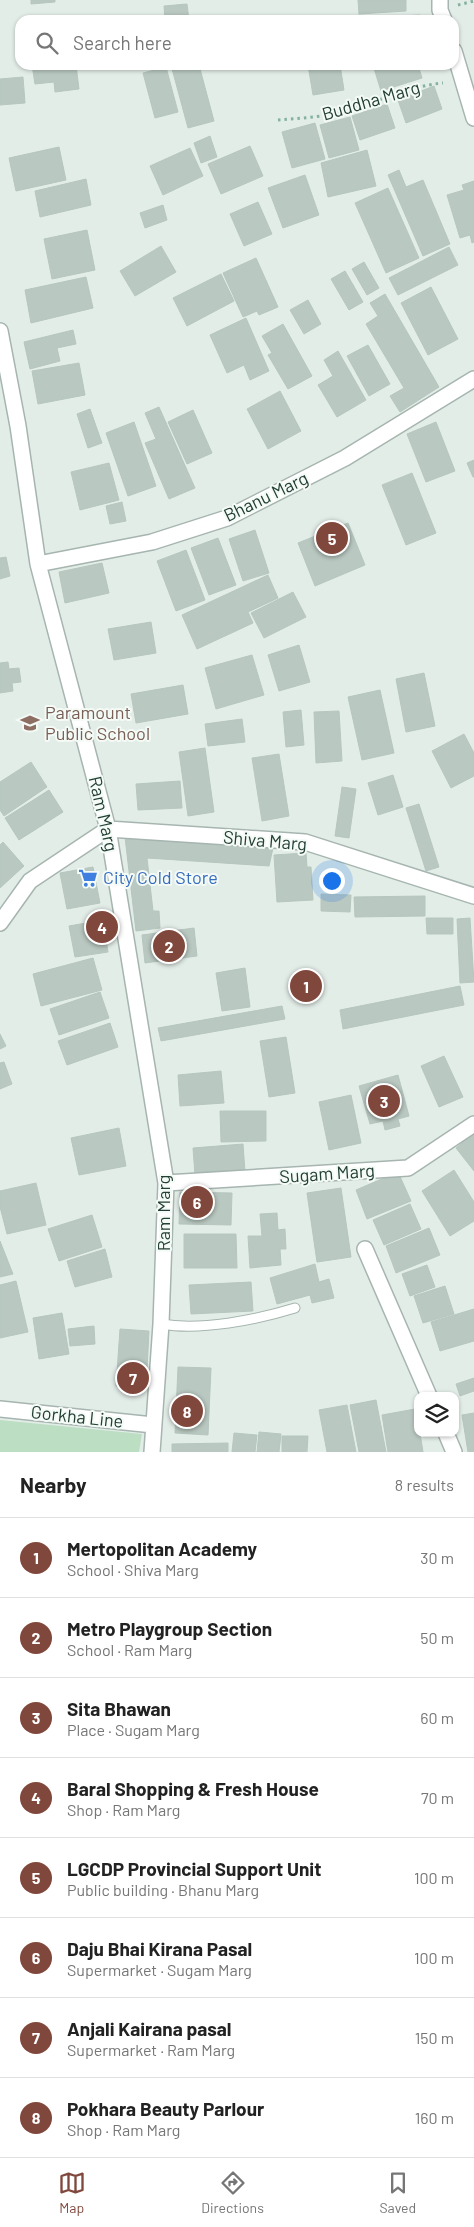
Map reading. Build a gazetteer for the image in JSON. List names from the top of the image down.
{
  "streets": {
    "street": [
      "Bhanu Marg",
      "Ram Marg",
      "Shiva Marg",
      "Sugam Marg",
      "Gorkha Line"
    ],
    "path": ["Buddha Marg"]
  },
  "crossings": [
    ["Bhanu Marg", "Ram Marg"],
    ["Ram Marg", "Shiva Marg"],
    ["Ram Marg", "Sugam Marg"],
    ["Ram Marg", "Gorkha Line"]
  ],
  "places": {
    "school or university": ["Paramount Public School"],
    "supermarket": ["City Cold Store"]
  },
  "page": {
    "search": "Search here",
    "pins": [
      "5",
      "4",
      "2",
      "1",
      "3",
      "6",
      "7",
      "8"
    ],
    "heading": ["Nearby", "8 results"],
    "list": [
      {
        "mark": "1",
        "name": "Mertopolitan Academy",
        "note": "School · Shiva Marg",
        "value": "30 m"
      },
      {
        "mark": "2",
        "name": "Metro Playgroup Section",
        "note": "School · Ram Marg",
        "value": "50 m"
      },
      {
        "mark": "3",
        "name": "Sita Bhawan",
        "note": "Place · Sugam Marg",
        "value": "60 m"
      },
      {
        "mark": "4",
        "name": "Baral Shopping & Fresh House",
        "note": "Shop · Ram Marg",
        "value": "70 m"
      },
      {
        "mark": "5",
        "name": "LGCDP Provincial Support Unit",
        "note": "Public building · Bhanu Marg",
        "value": "100 m"
      },
      {
        "mark": "6",
        "name": "Daju Bhai Kirana Pasal",
        "note": "Supermarket · Sugam Marg",
        "value": "100 m"
      },
      {
        "mark": "7",
        "name": "Anjali Kairana pasal",
        "note": "Supermarket · Ram Marg",
        "value": "150 m"
      },
      {
        "mark": "8",
        "name": "Pokhara Beauty Parlour",
        "note": "Shop · Ram Marg",
        "value": "160 m"
      }
    ],
    "nav": ["Map", "Directions", "Saved"]
  }
}
